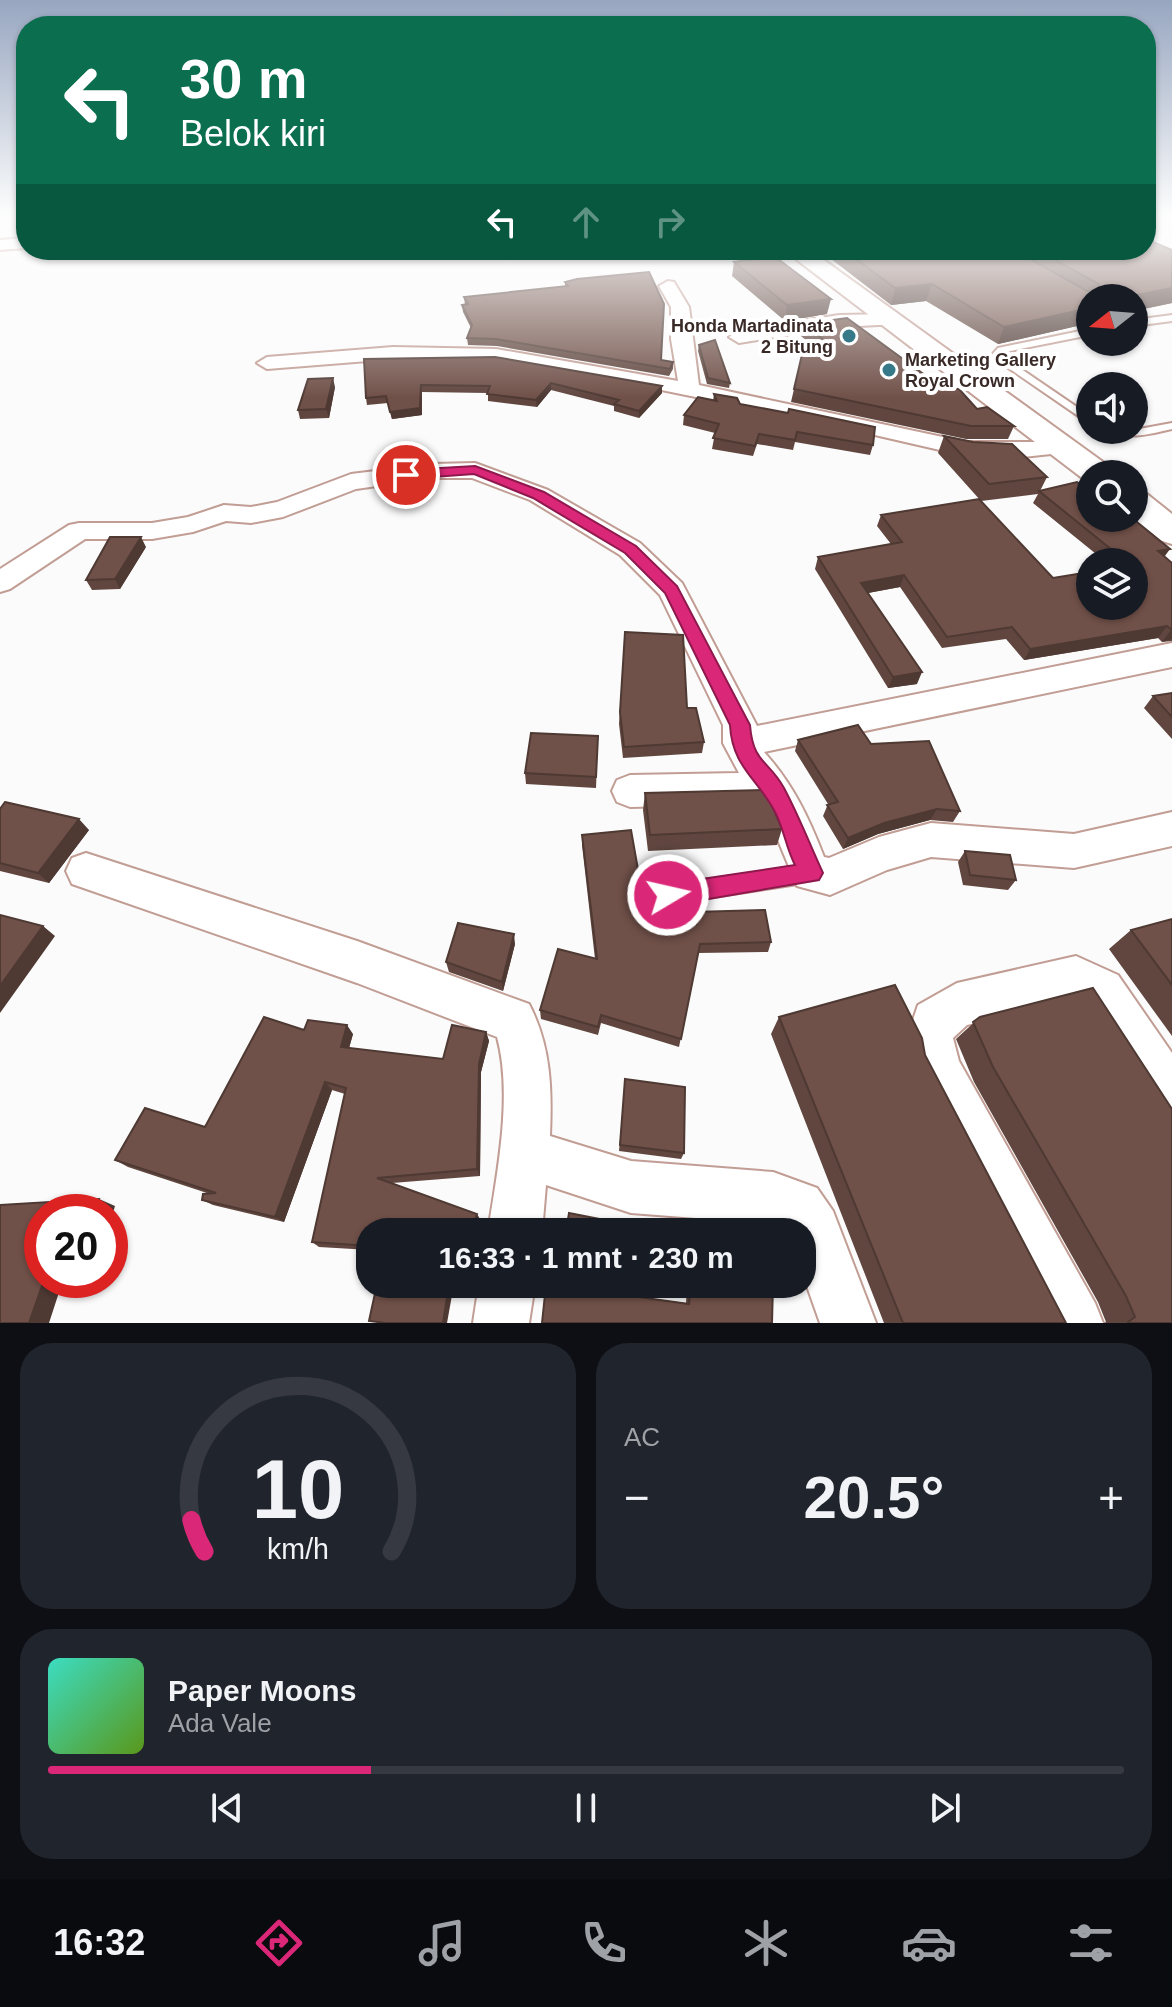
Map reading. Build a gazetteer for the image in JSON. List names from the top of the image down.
{
  "places": ["Honda Martadinata 2 Bitung", "Marketing Gallery Royal Crown"],
  "north": "left",
  "page": {
    "turn": ["30 m", "Belok kiri"],
    "limit": "20",
    "trip": "16:33 · 1 mnt · 230 m",
    "tile": "AC",
    "heat": ["−", "20.5°", "+"],
    "song": ["Paper Moons", "Ada Vale"],
    "tabs": "16:32",
    "gauge": ["10", "km/h"]
  }
}
